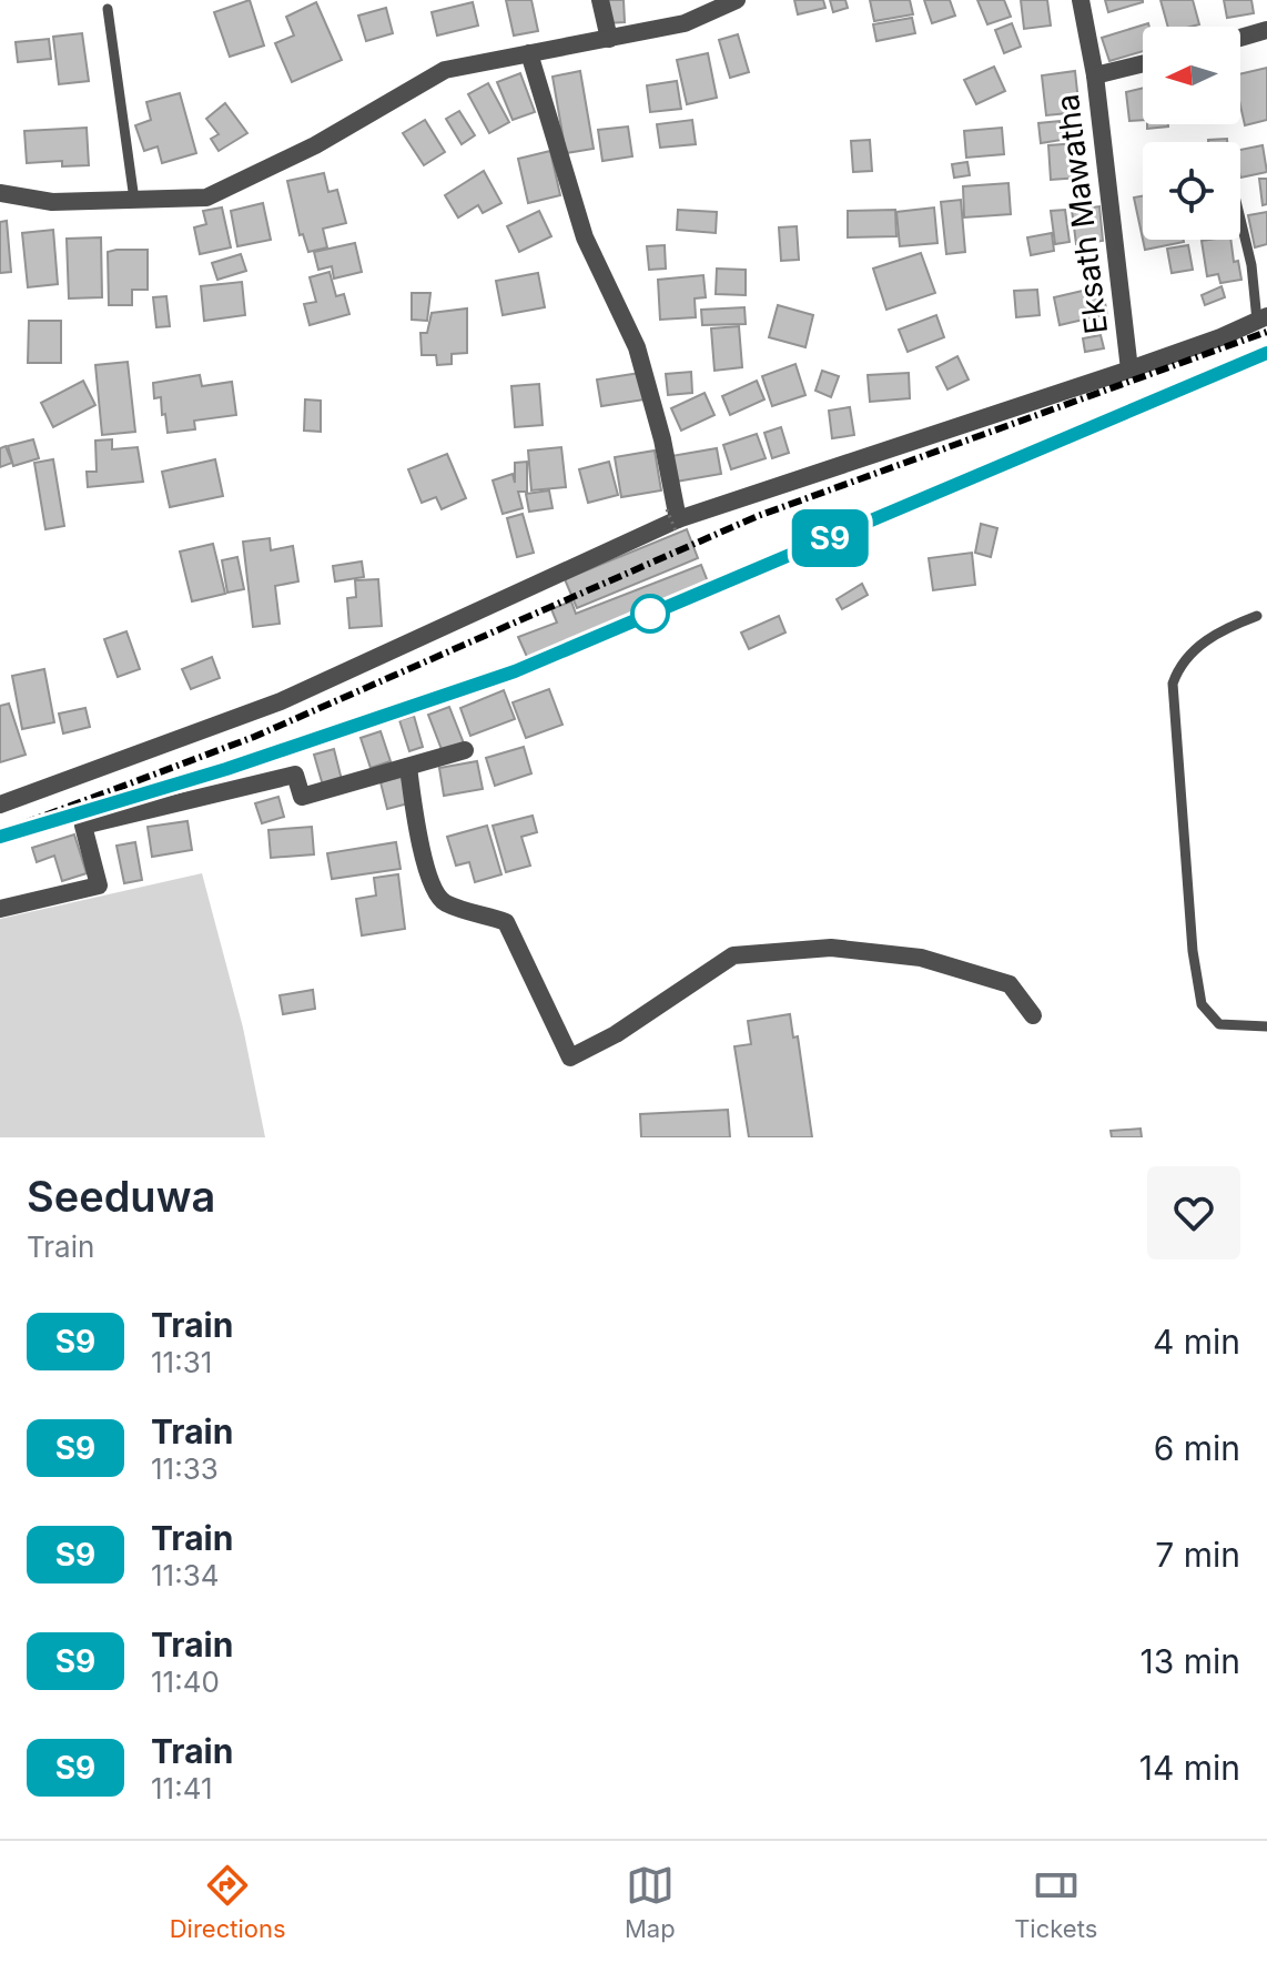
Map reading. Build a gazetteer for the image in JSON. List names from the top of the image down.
{
  "streets": {
    "street": ["Eksath Mawatha"]
  },
  "north": "left",
  "page": {
    "on_map": "S9",
    "heading": ["Seeduwa", "Train"],
    "list": [
      {
        "mark": "S9",
        "name": "Train",
        "note": "11:31",
        "value": "4 min"
      },
      {
        "mark": "S9",
        "name": "Train",
        "note": "11:33",
        "value": "6 min"
      },
      {
        "mark": "S9",
        "name": "Train",
        "note": "11:34",
        "value": "7 min"
      },
      {
        "mark": "S9",
        "name": "Train",
        "note": "11:40",
        "value": "13 min"
      },
      {
        "mark": "S9",
        "name": "Train",
        "note": "11:41",
        "value": "14 min"
      }
    ],
    "tabs": ["Directions", "Map", "Tickets"]
  }
}
